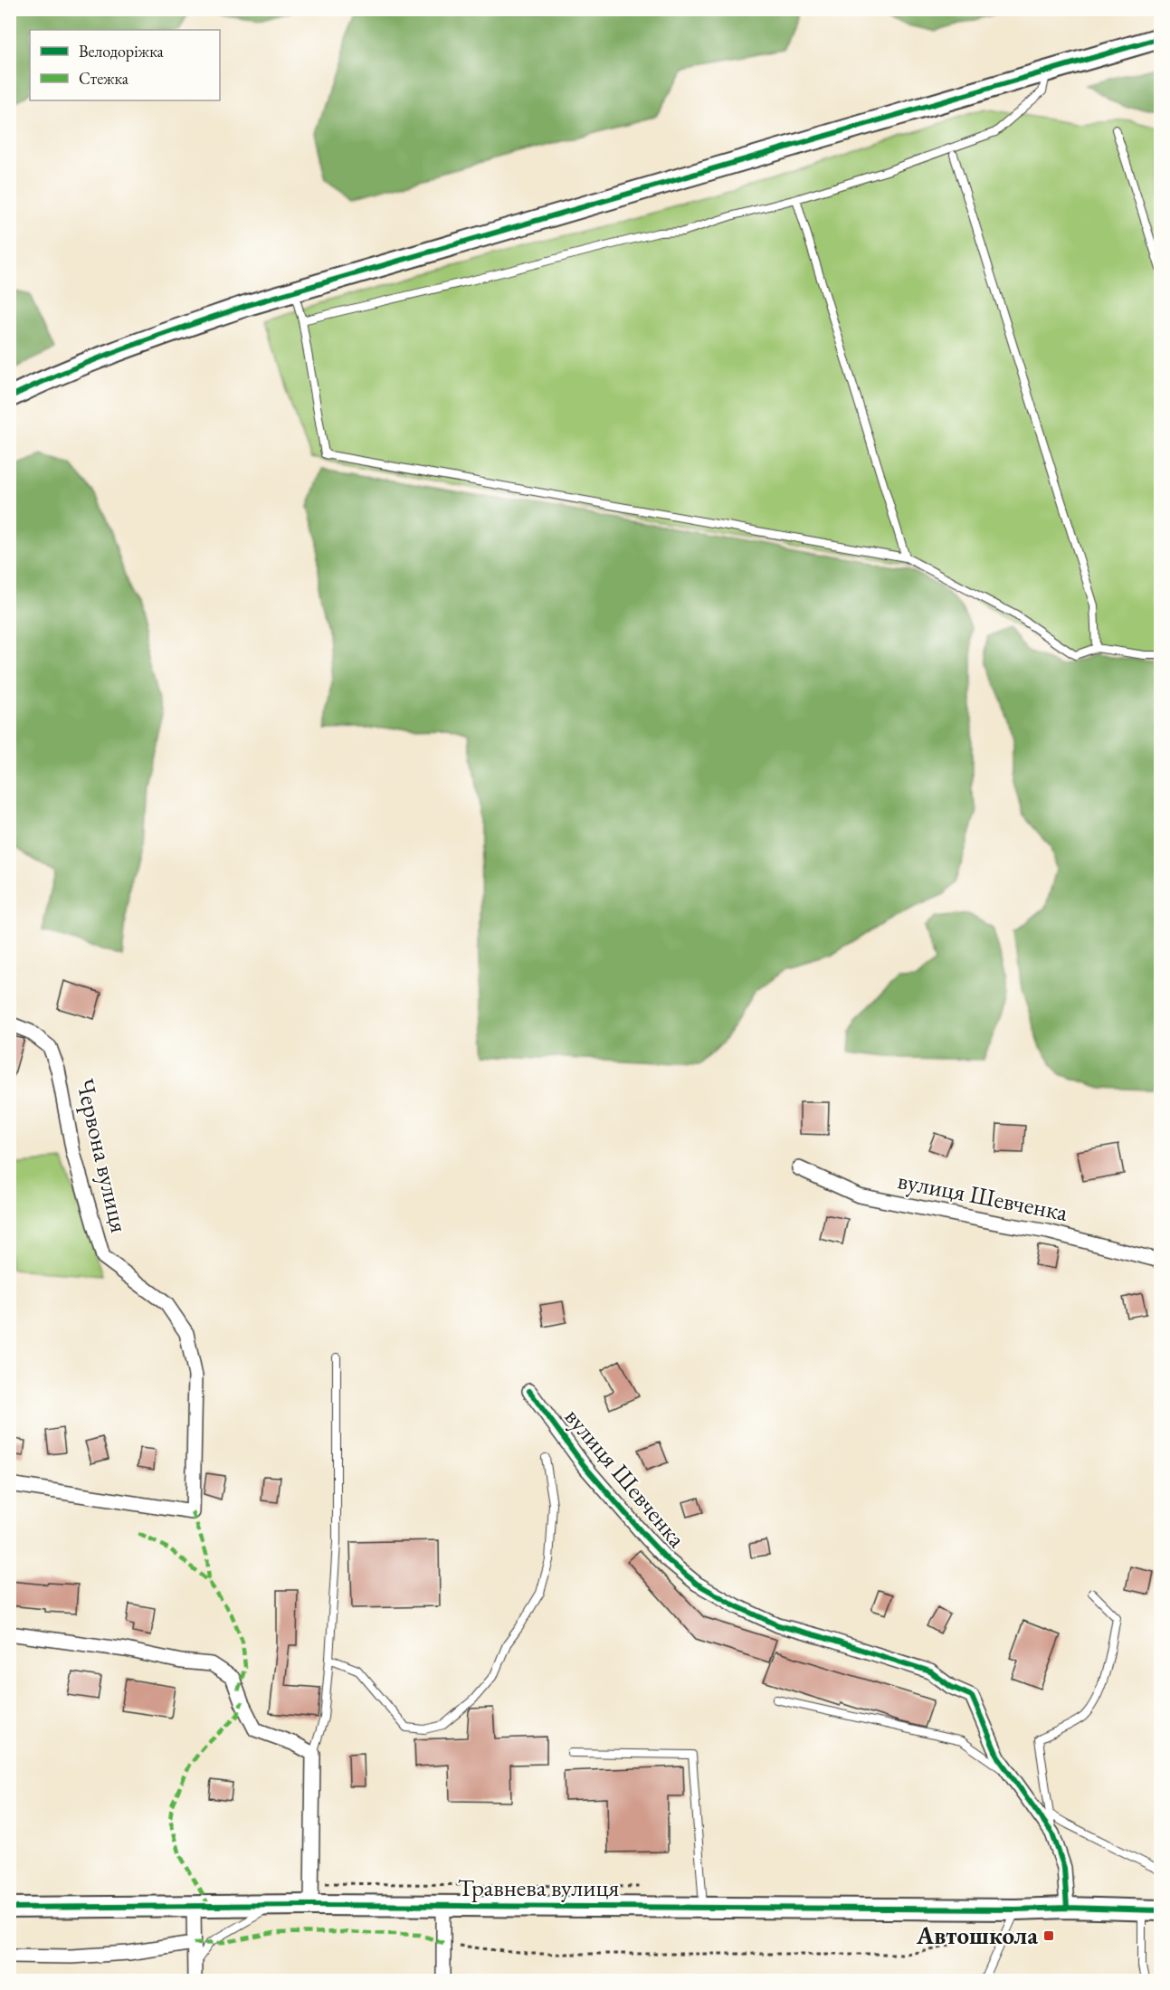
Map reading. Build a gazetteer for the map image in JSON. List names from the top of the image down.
{
  "streets": {
    "street": ["Червона вулиця", "вулиця Шевченка", "Травнева вулиця"]
  },
  "places": {
    "transit": ["Автошкола"]
  },
  "legend": ["Велодоріжка", "Стежка"]
}
